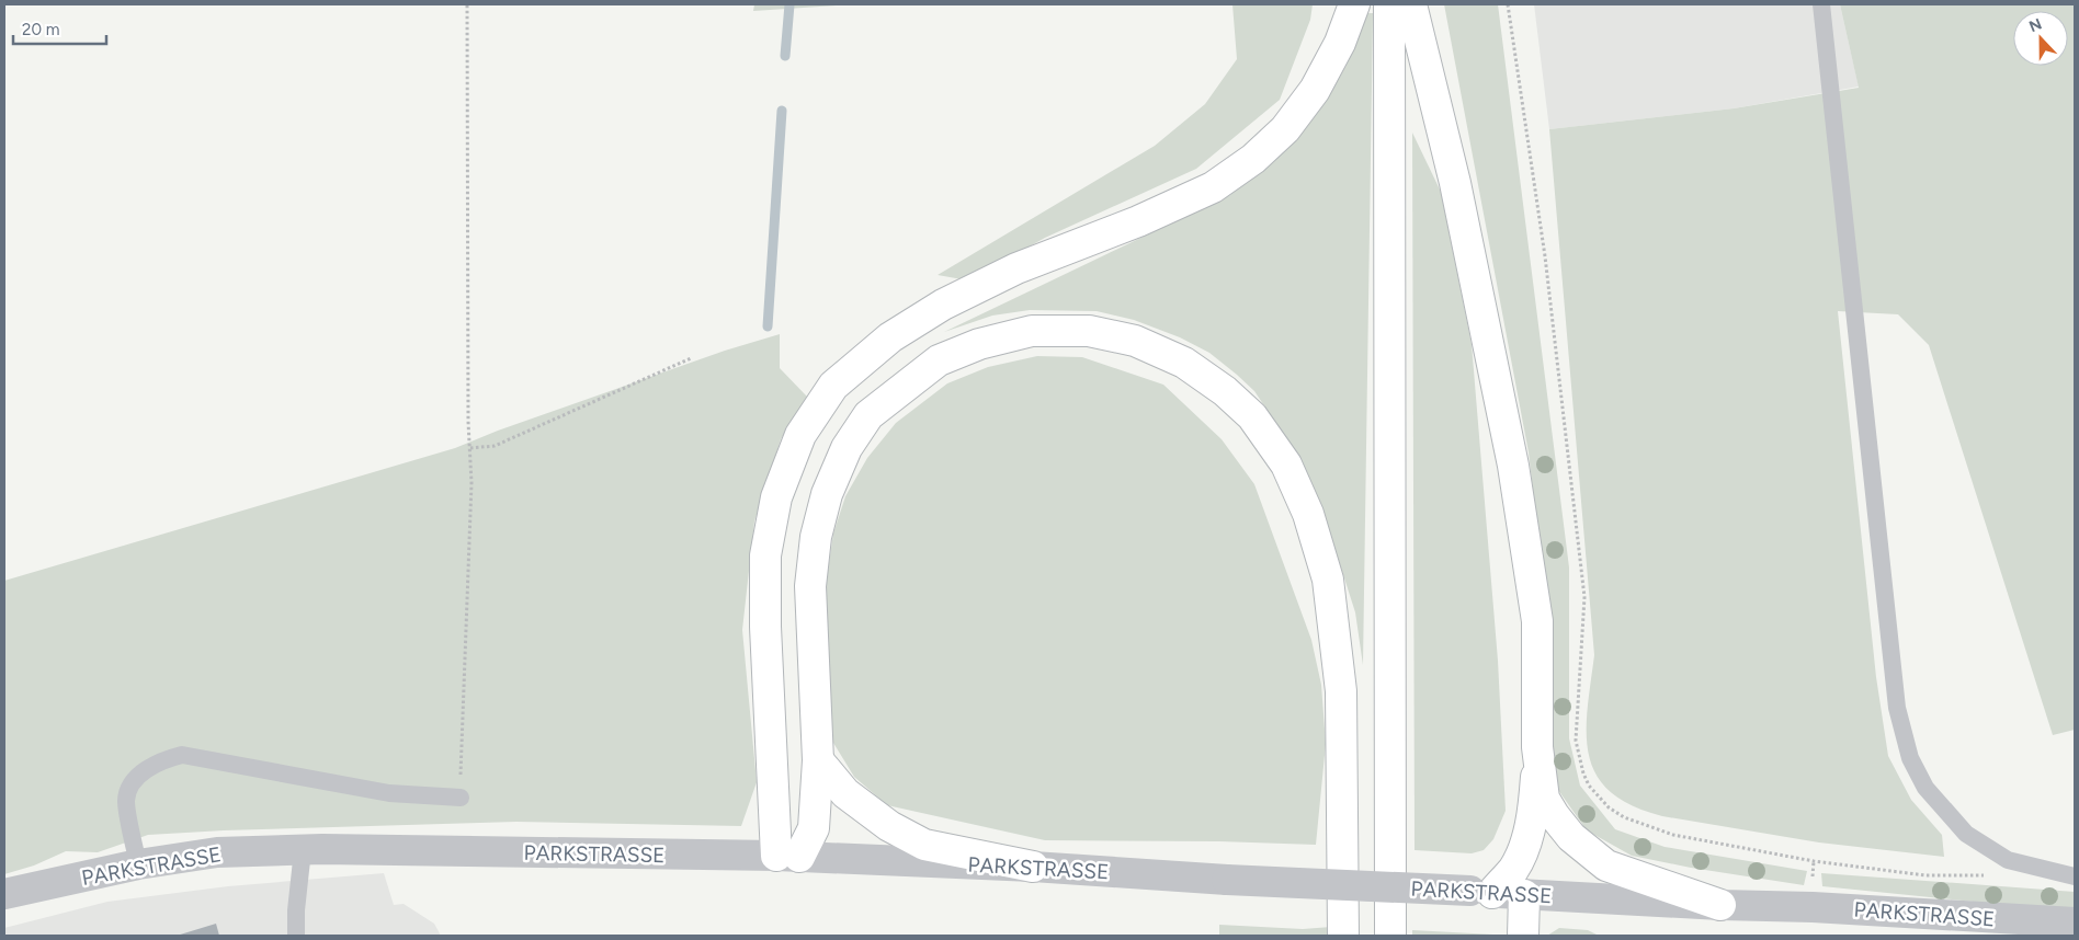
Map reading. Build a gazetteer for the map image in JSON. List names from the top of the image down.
{
  "streets": {
    "street": ["PARKSTRASSE"]
  },
  "scale_bar": "20 m",
  "north": "top"
}
